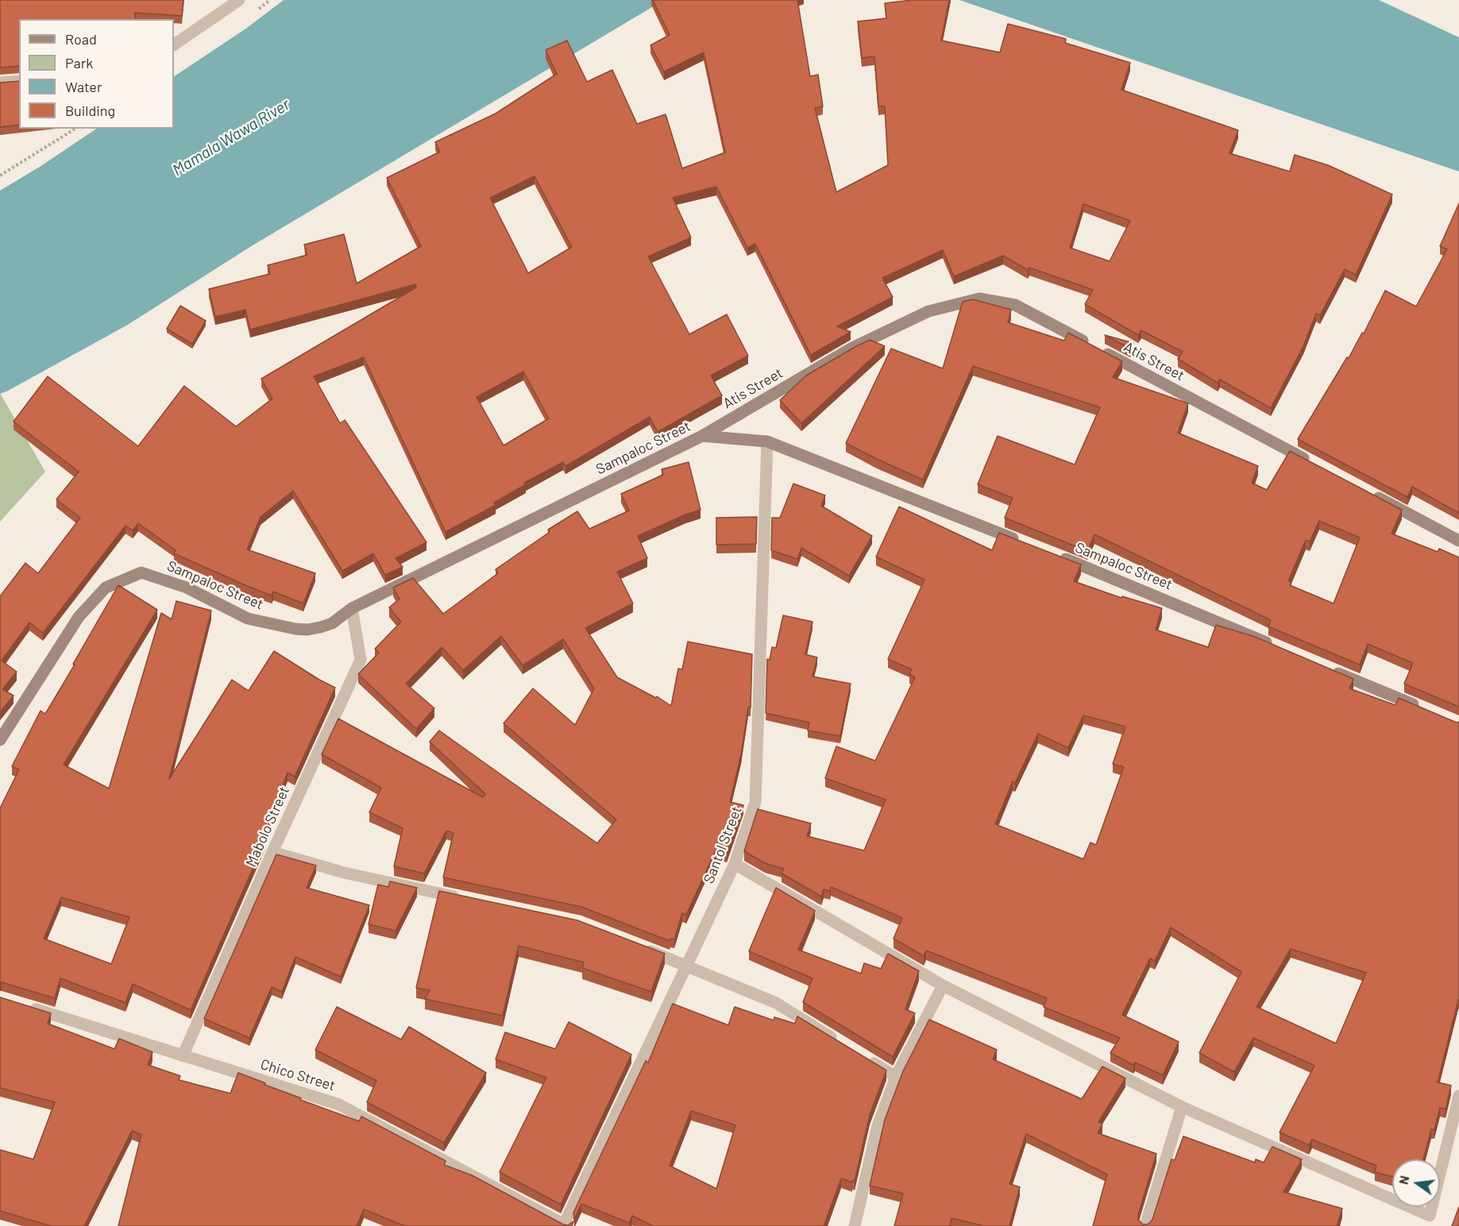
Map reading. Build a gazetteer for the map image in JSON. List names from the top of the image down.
{
  "streets": {
    "street": [
      "Atis Street",
      "Sampaloc Street",
      "Mabolo Street",
      "Santol Street",
      "Chico Street"
    ]
  },
  "crossings": [
    ["Atis Street", "Sampaloc Street"],
    ["Sampaloc Street", "Mabolo Street"],
    ["Sampaloc Street", "Santol Street"],
    ["Mabolo Street", "Chico Street"],
    ["Santol Street", "Chico Street"]
  ],
  "water": ["Mamala Wawa River"],
  "legend": [
    "Road",
    "Park",
    "Water",
    "Building"
  ],
  "north": "left"
}
